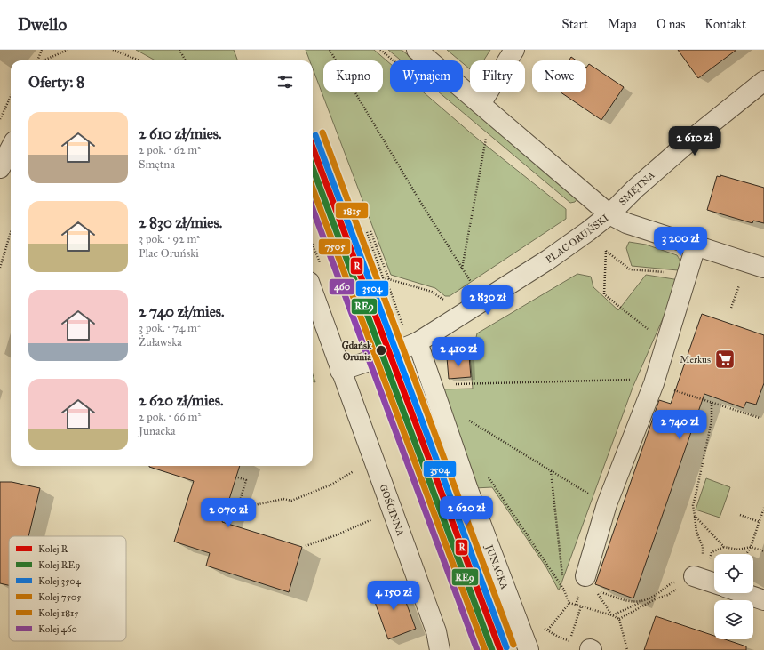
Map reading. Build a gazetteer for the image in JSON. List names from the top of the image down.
{
  "streets": {
    "street": [
      "SMĘTNA",
      "PLAC ORUŃSKI",
      "GOŚCINNA",
      "JUNACKA"
    ]
  },
  "crossings": [
    ["SMĘTNA", "PLAC ORUŃSKI"],
    ["PLAC ORUŃSKI", "GOŚCINNA"],
    ["PLAC ORUŃSKI", "JUNACKA"]
  ],
  "places": {
    "other": ["Gdańsk Orunia"],
    "supermarket": ["Merkus"]
  },
  "lines": [
    "rail line 1815",
    "rail line 3504",
    "rail line R",
    "rail line RE9",
    "rail line 7505",
    "rail line 460"
  ],
  "legend": [
    "Kolej R",
    "Kolej RE9",
    "Kolej 3504",
    "Kolej 7505",
    "Kolej 1815",
    "Kolej 460"
  ],
  "page": {
    "header": "Dwello",
    "nav": [
      "Start",
      "Mapa",
      "O nas",
      "Kontakt"
    ],
    "chip": [
      "Kupno",
      "Wynajem",
      "Filtry",
      "Nowe"
    ],
    "heading": "Oferty: 8",
    "list": [
      {
        "name": "2 610 zł/mies.",
        "note": "2 pok. · 62 m² · Smętna"
      },
      {
        "name": "2 830 zł/mies.",
        "note": "3 pok. · 92 m² · Plac Oruński"
      },
      {
        "name": "2 740 zł/mies.",
        "note": "3 pok. · 74 m² · Żuławska"
      },
      {
        "name": "2 620 zł/mies.",
        "note": "2 pok. · 66 m² · Junacka"
      }
    ],
    "price": [
      "2 610 zł",
      "3 200 zł",
      "2 830 zł",
      "2 410 zł",
      "2 740 zł",
      "2 620 zł",
      "2 070 zł",
      "4 150 zł"
    ]
  }
}
